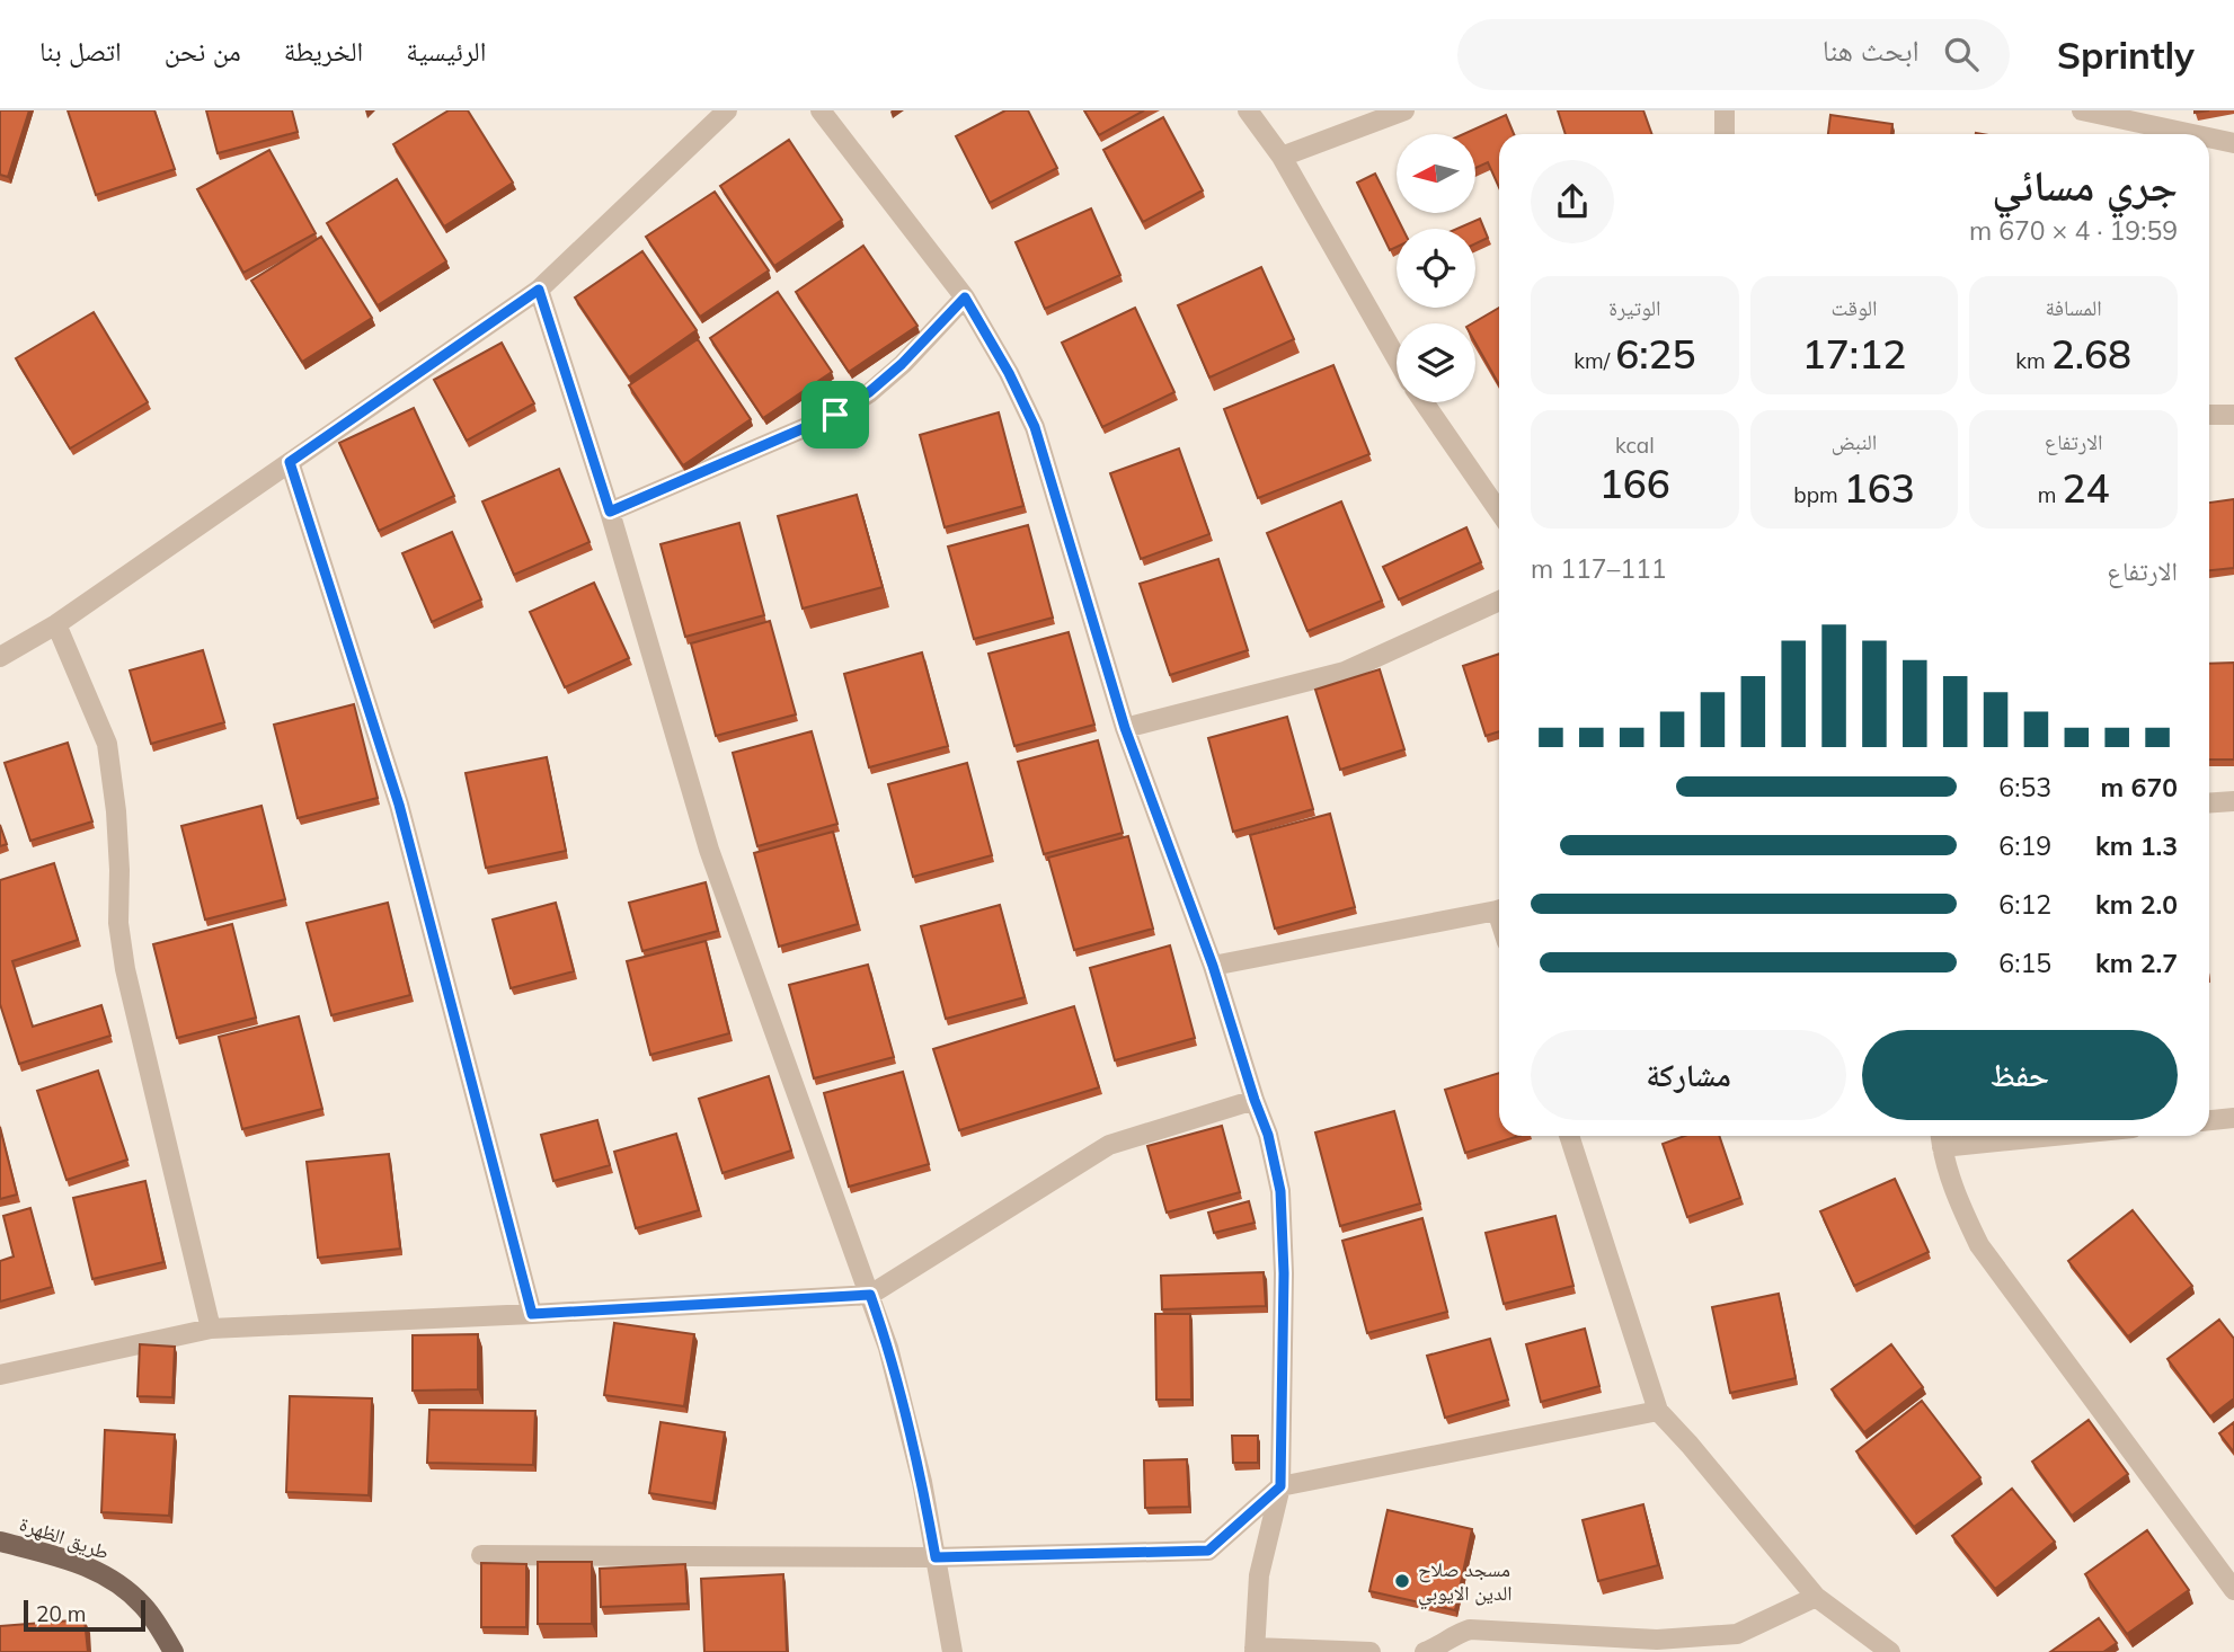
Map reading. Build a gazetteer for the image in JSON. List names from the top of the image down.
{
  "streets": {
    "main road": ["طريق الظهرة"]
  },
  "places": ["مسجد صلاح الدين الايوبي"],
  "scale_bar": "20 m",
  "north": "left",
  "page": {
    "header": "Sprintly",
    "search": "ابحث هنا",
    "nav": [
      "الرئيسية",
      "الخريطة",
      "من نحن",
      "اتصل بنا"
    ],
    "heading": ["جري مسائي", "19:59 · 4 × 670 m"],
    "stats": [
      ["المسافة", "2.68 km"],
      ["الوقت", "17:12"],
      ["الوتيرة", "6:25 /km"],
      ["الارتفاع", "24 m"],
      ["النبض", "163 bpm"],
      ["kcal", "166"]
    ],
    "chart": ["الارتفاع", "111–117 m"],
    "list": [
      {
        "name": "670 m",
        "note": "6:53"
      },
      {
        "name": "1.3 km",
        "note": "6:19"
      },
      {
        "name": "2.0 km",
        "note": "6:12"
      },
      {
        "name": "2.7 km",
        "note": "6:15"
      }
    ],
    "buttons": ["حفظ", "مشاركة"],
    "scale": "20 m"
  }
}
